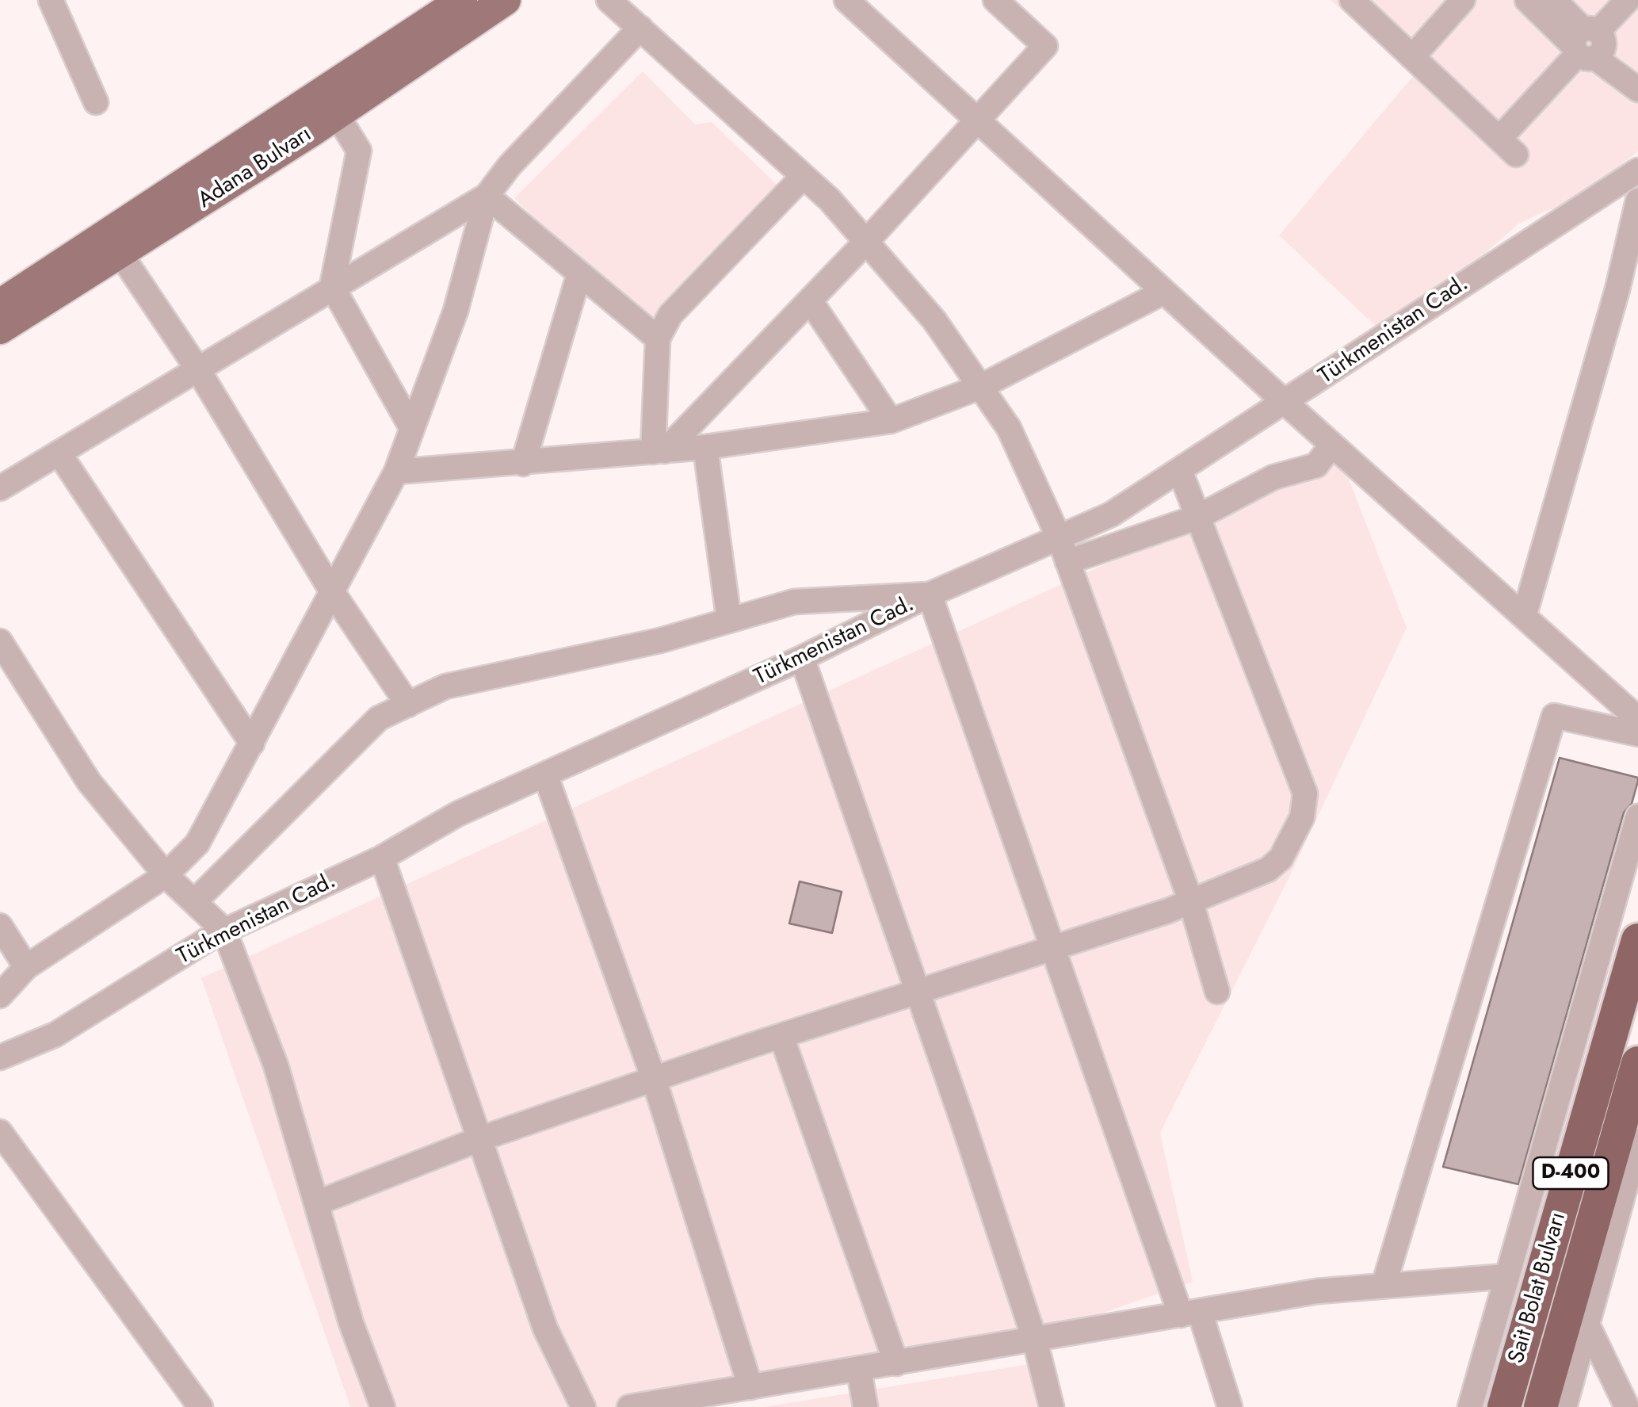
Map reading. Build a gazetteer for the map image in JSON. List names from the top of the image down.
{
  "streets": {
    "highway": ["D-400", "Sait Bolat Bulvarı"],
    "main road": ["Adana Bulvarı"],
    "street": ["Türkmenistan Cad."]
  }
}
